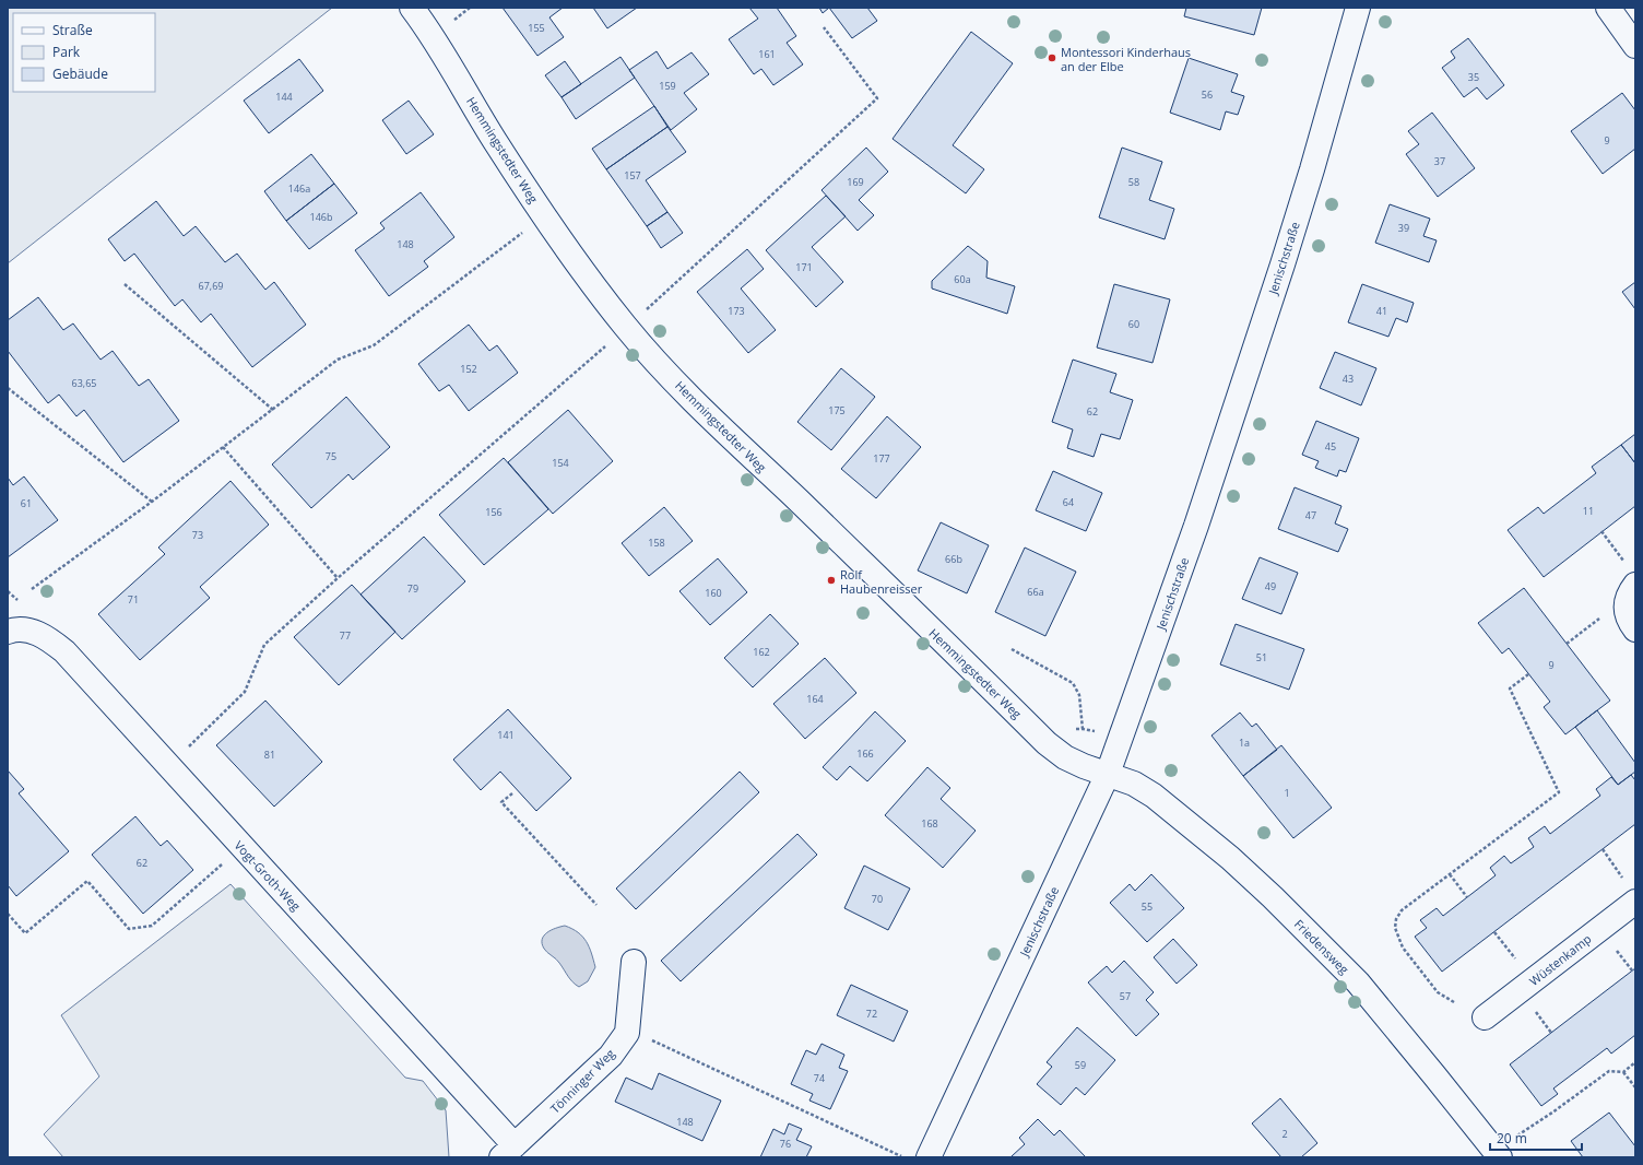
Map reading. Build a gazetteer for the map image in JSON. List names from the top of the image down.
{
  "streets": {
    "street": [
      "Hemmingstedter Weg",
      "Jenischstraße",
      "Vogt-Groth-Weg",
      "Friedensweg",
      "Wüstenkamp",
      "Tönninger Weg"
    ]
  },
  "crossings": [
    ["Hemmingstedter Weg", "Jenischstraße"],
    ["Hemmingstedter Weg", "Friedensweg"],
    ["Jenischstraße", "Friedensweg"],
    ["Vogt-Groth-Weg", "Tönninger Weg"]
  ],
  "places": ["Montessori Kinderhaus an der Elbe", "Rolf Haubenreisser"],
  "house_numbers": [
    "155",
    "161",
    "35",
    "159",
    "56",
    "144",
    "9",
    "37",
    "157",
    "169",
    "58",
    "146a",
    "146b",
    "39",
    "148",
    "171",
    "60a",
    "67,69",
    "173",
    "41",
    "60",
    "152",
    "43",
    "63,65",
    "175",
    "62",
    "45",
    "75",
    "177",
    "154",
    "64",
    "61",
    "11",
    "156",
    "47",
    "73",
    "158",
    "66b",
    "49",
    "79",
    "66a",
    "160",
    "71",
    "77",
    "162",
    "51",
    "9",
    "164",
    "141",
    "1a",
    "166",
    "81",
    "1",
    "168",
    "62",
    "70",
    "55",
    "57",
    "72",
    "59",
    "74",
    "148",
    "2",
    "76"
  ],
  "legend": ["Straße", "Park", "Gebäude"],
  "scale_bar": "20 m"
}
